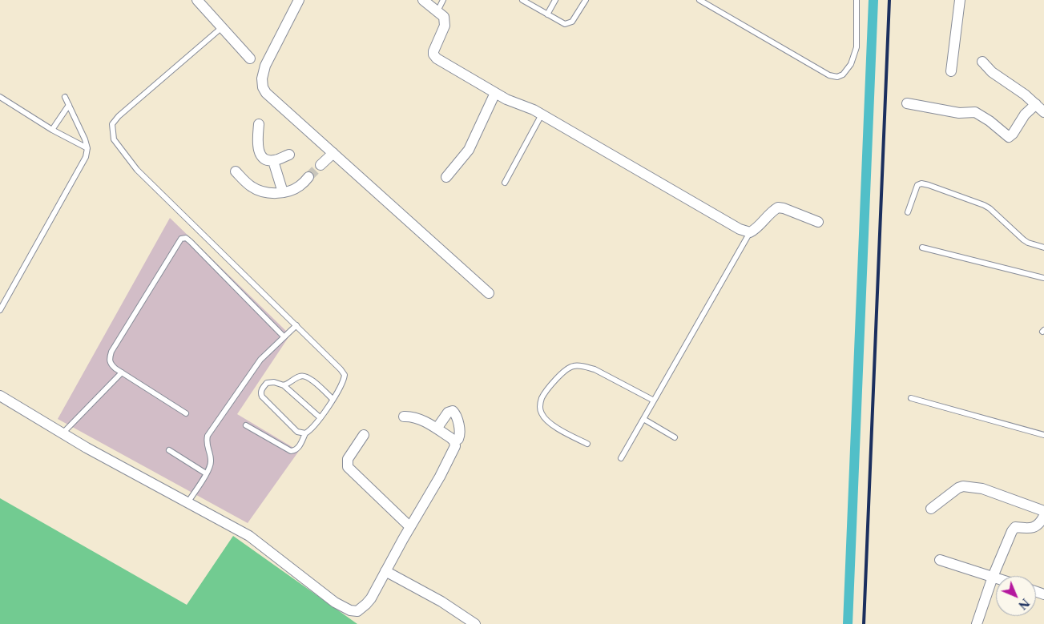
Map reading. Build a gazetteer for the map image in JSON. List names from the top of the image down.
{
  "north": "bottom right"
}
